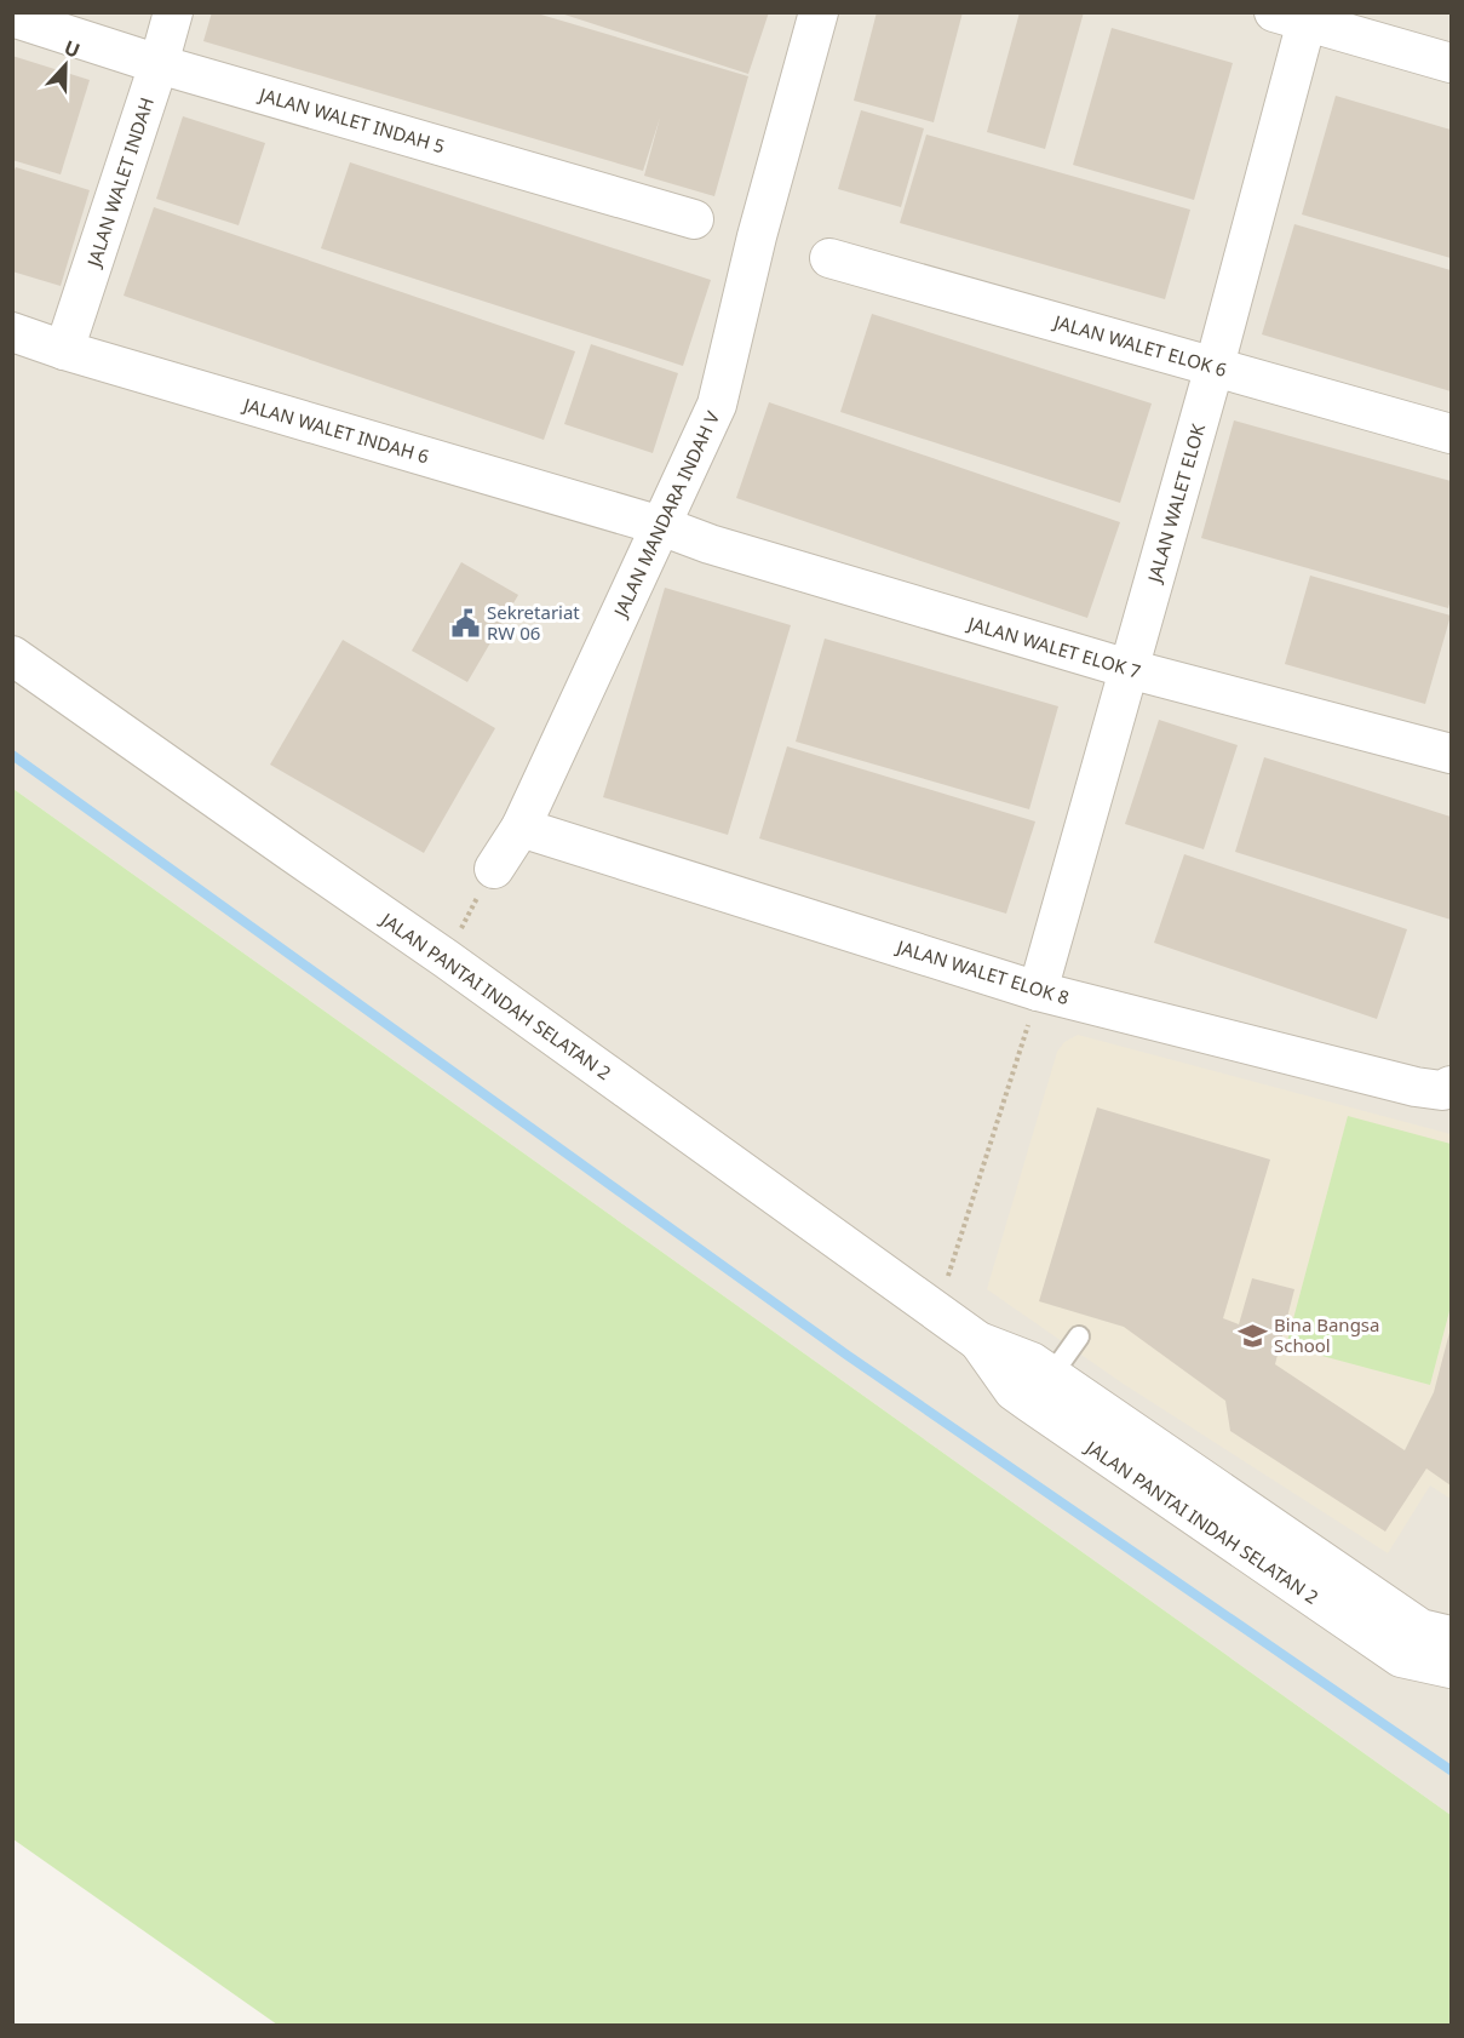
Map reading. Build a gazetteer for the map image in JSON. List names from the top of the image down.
{
  "streets": {
    "street": [
      "JALAN WALET INDAH 5",
      "JALAN WALET INDAH",
      "JALAN WALET ELOK 6",
      "JALAN WALET INDAH 6",
      "JALAN WALET ELOK",
      "JALAN MANDARA INDAH V",
      "JALAN WALET ELOK 7",
      "JALAN WALET ELOK 8",
      "JALAN PANTAI INDAH SELATAN 2"
    ]
  },
  "crossings": [
    ["JALAN WALET INDAH 5", "JALAN WALET INDAH"],
    ["JALAN WALET INDAH", "JALAN WALET INDAH 6"],
    ["JALAN WALET ELOK 6", "JALAN WALET ELOK"],
    ["JALAN WALET INDAH 6", "JALAN MANDARA INDAH V"],
    ["JALAN WALET INDAH 6", "JALAN WALET ELOK 7"],
    ["JALAN WALET ELOK", "JALAN WALET ELOK 7"],
    ["JALAN WALET ELOK", "JALAN WALET ELOK 8"],
    ["JALAN MANDARA INDAH V", "JALAN WALET ELOK 7"],
    ["JALAN MANDARA INDAH V", "JALAN WALET ELOK 8"]
  ],
  "places": {
    "public building": ["Sekretariat RW 06"],
    "school or university": ["Bina Bangsa School"]
  },
  "north": "top"
}
